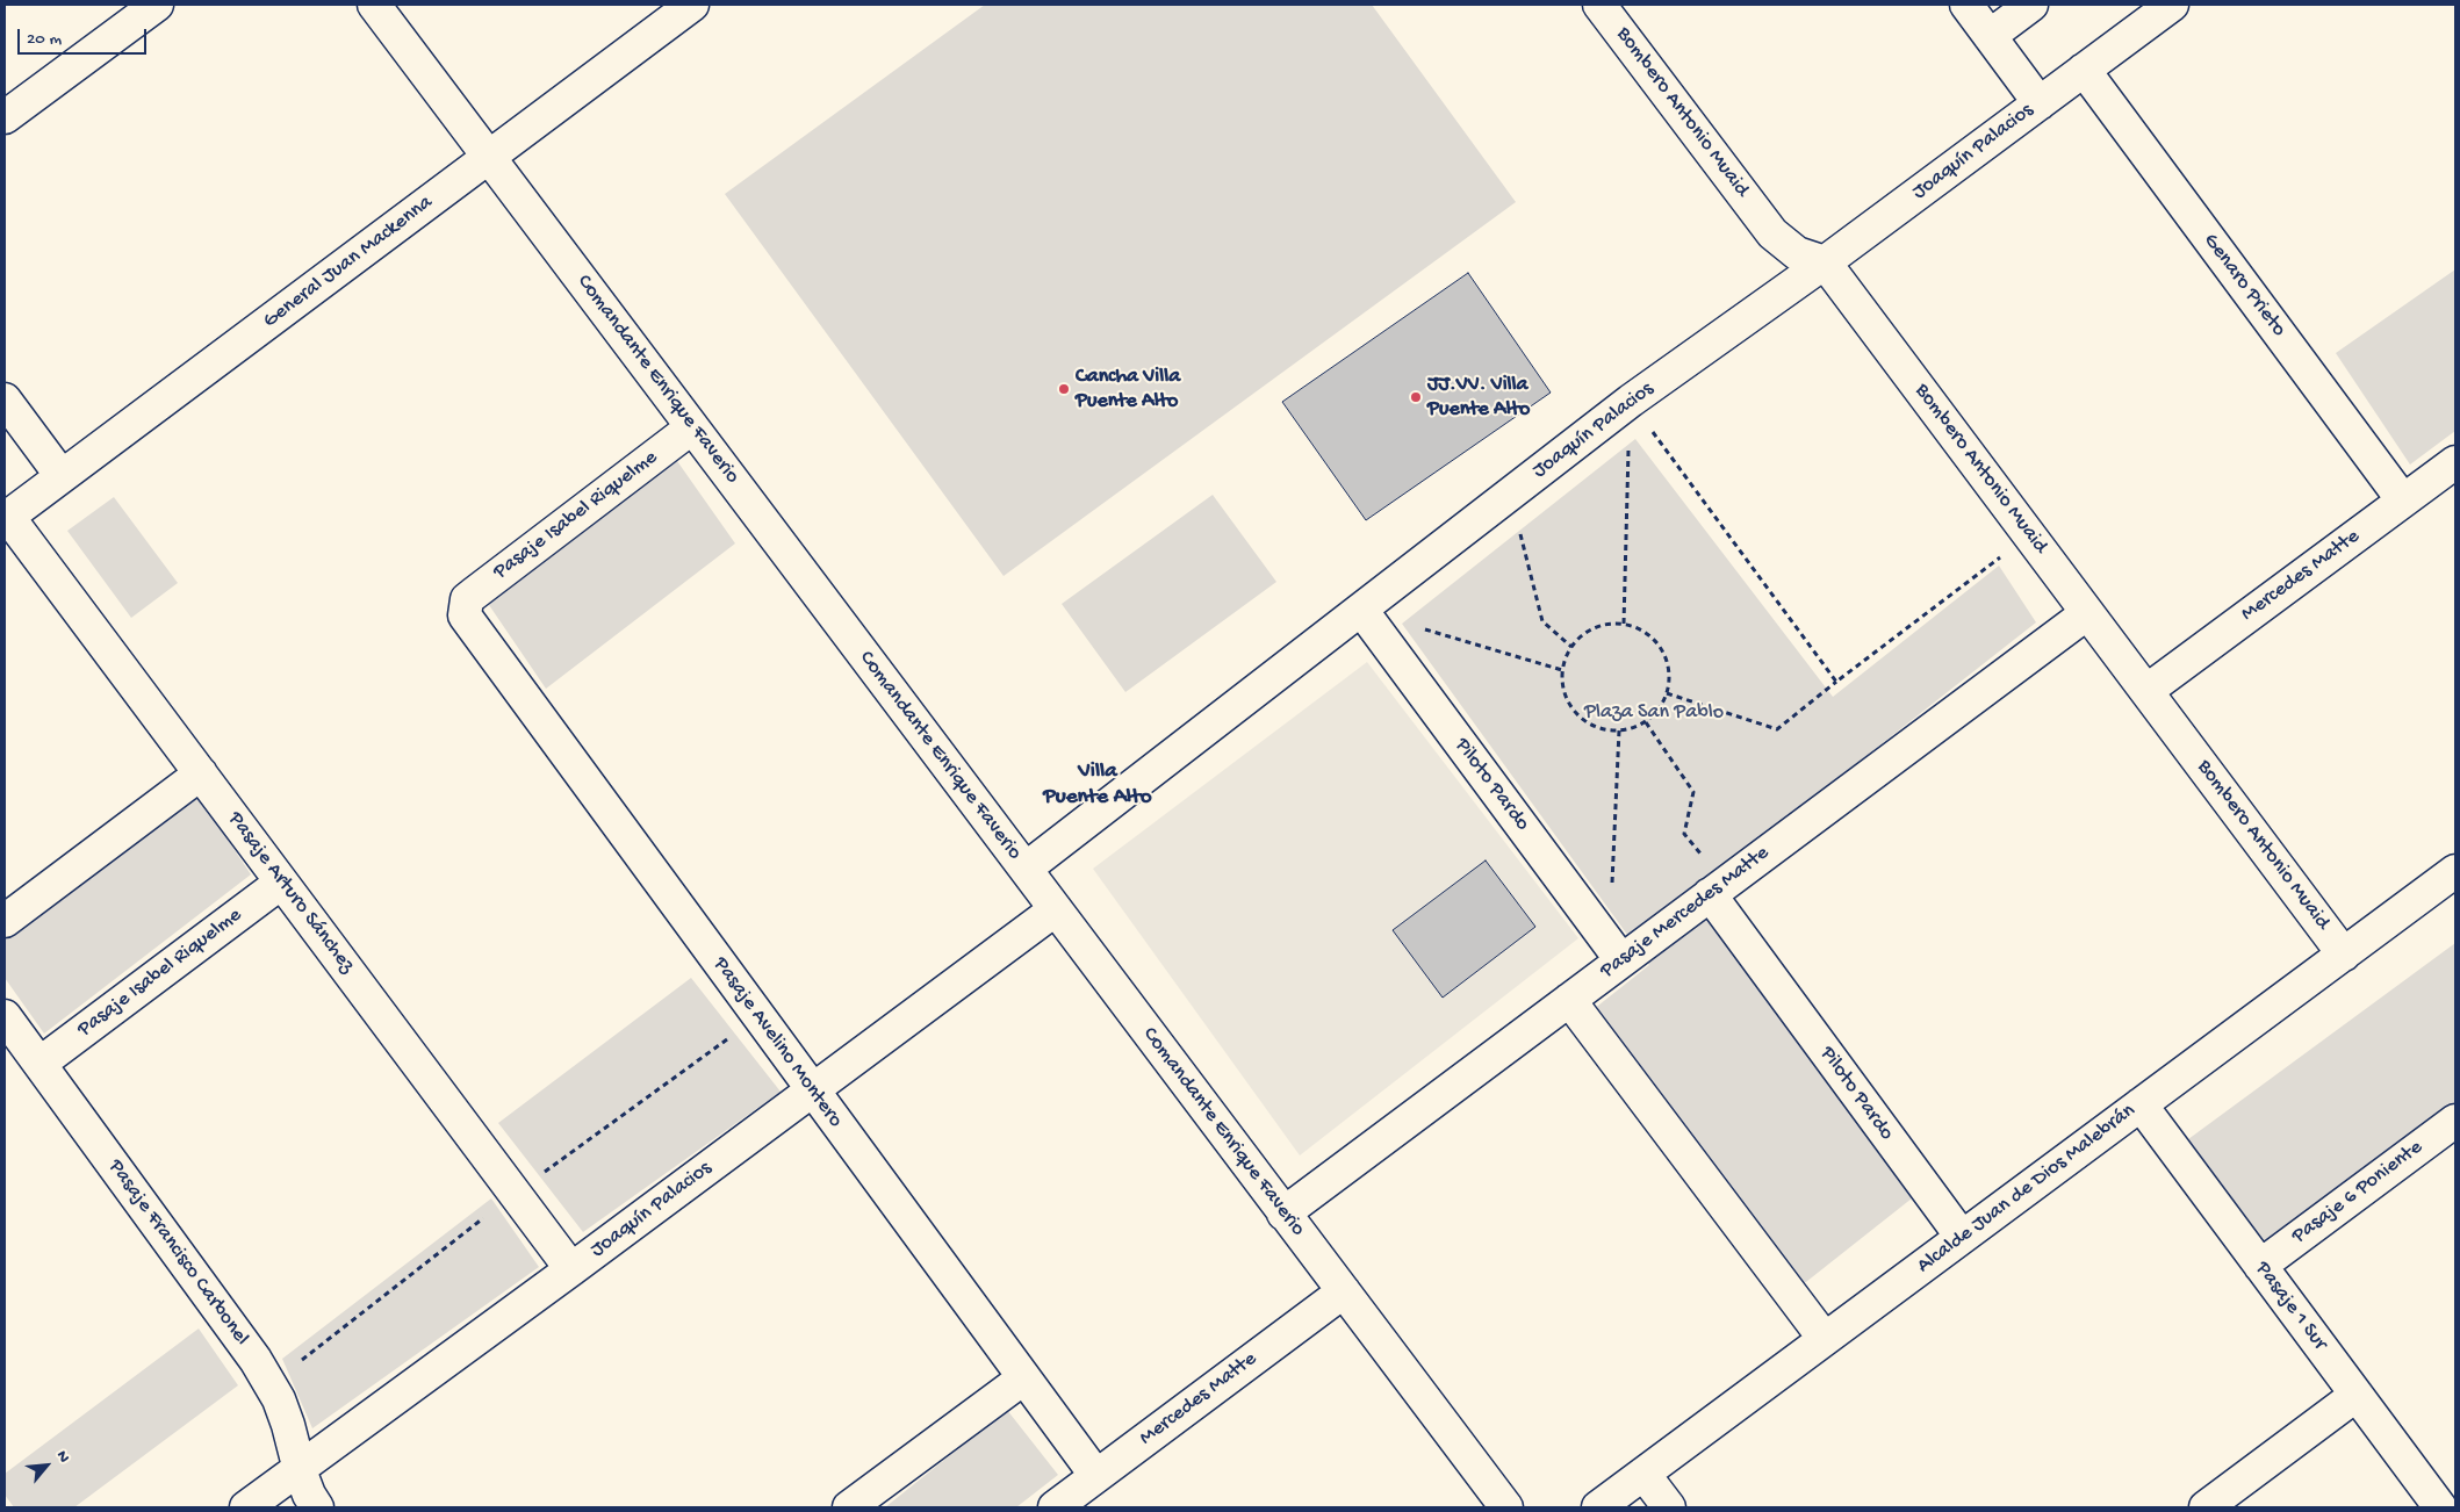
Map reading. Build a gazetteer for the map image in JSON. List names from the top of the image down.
{
  "streets": {
    "street": [
      "Bombero Antonio Muaid",
      "Joaquín Palacios",
      "General Juan Mackenna",
      "Genaro Prieto",
      "Comandante Enrique Faverio",
      "Pasaje Isabel Riquelme",
      "Mercedes Matte",
      "Piloto Pardo",
      "Pasaje Arturo Sánchez",
      "Pasaje Mercedes Matte",
      "Pasaje Avelino Montero",
      "Alcalde Juan de Dios Malebrán",
      "Pasaje 6 Poniente",
      "Pasaje Francisco Carbonel",
      "Pasaje 1 Sur"
    ]
  },
  "crossings": [
    ["Bombero Antonio Muaid", "Joaquín Palacios"],
    ["Bombero Antonio Muaid", "Mercedes Matte"],
    ["Bombero Antonio Muaid", "Pasaje Mercedes Matte"],
    ["Bombero Antonio Muaid", "Alcalde Juan de Dios Malebrán"],
    ["Joaquín Palacios", "Genaro Prieto"],
    ["Joaquín Palacios", "Comandante Enrique Faverio"],
    ["Joaquín Palacios", "Piloto Pardo"],
    ["Joaquín Palacios", "Pasaje Arturo Sánchez"],
    ["Joaquín Palacios", "Pasaje Avelino Montero"],
    ["Joaquín Palacios", "Pasaje Francisco Carbonel"],
    ["General Juan Mackenna", "Comandante Enrique Faverio"],
    ["General Juan Mackenna", "Pasaje Arturo Sánchez"],
    ["Genaro Prieto", "Mercedes Matte"],
    ["Comandante Enrique Faverio", "Pasaje Isabel Riquelme"],
    ["Comandante Enrique Faverio", "Mercedes Matte"],
    ["Comandante Enrique Faverio", "Pasaje Mercedes Matte"],
    ["Pasaje Isabel Riquelme", "Pasaje Arturo Sánchez"],
    ["Pasaje Isabel Riquelme", "Pasaje Avelino Montero"],
    ["Pasaje Isabel Riquelme", "Pasaje Francisco Carbonel"],
    ["Mercedes Matte", "Pasaje Avelino Montero"],
    ["Piloto Pardo", "Pasaje Mercedes Matte"],
    ["Piloto Pardo", "Alcalde Juan de Dios Malebrán"],
    ["Alcalde Juan de Dios Malebrán", "Pasaje 1 Sur"],
    ["Pasaje 6 Poniente", "Pasaje 1 Sur"]
  ],
  "districts": ["Villa Puente Alto"],
  "parks": ["Plaza San Pablo"],
  "places": ["Cancha Villa Puente Alto", "JJ.VV. Villa Puente Alto"],
  "scale_bar": "20 m",
  "north": "top right"
}
